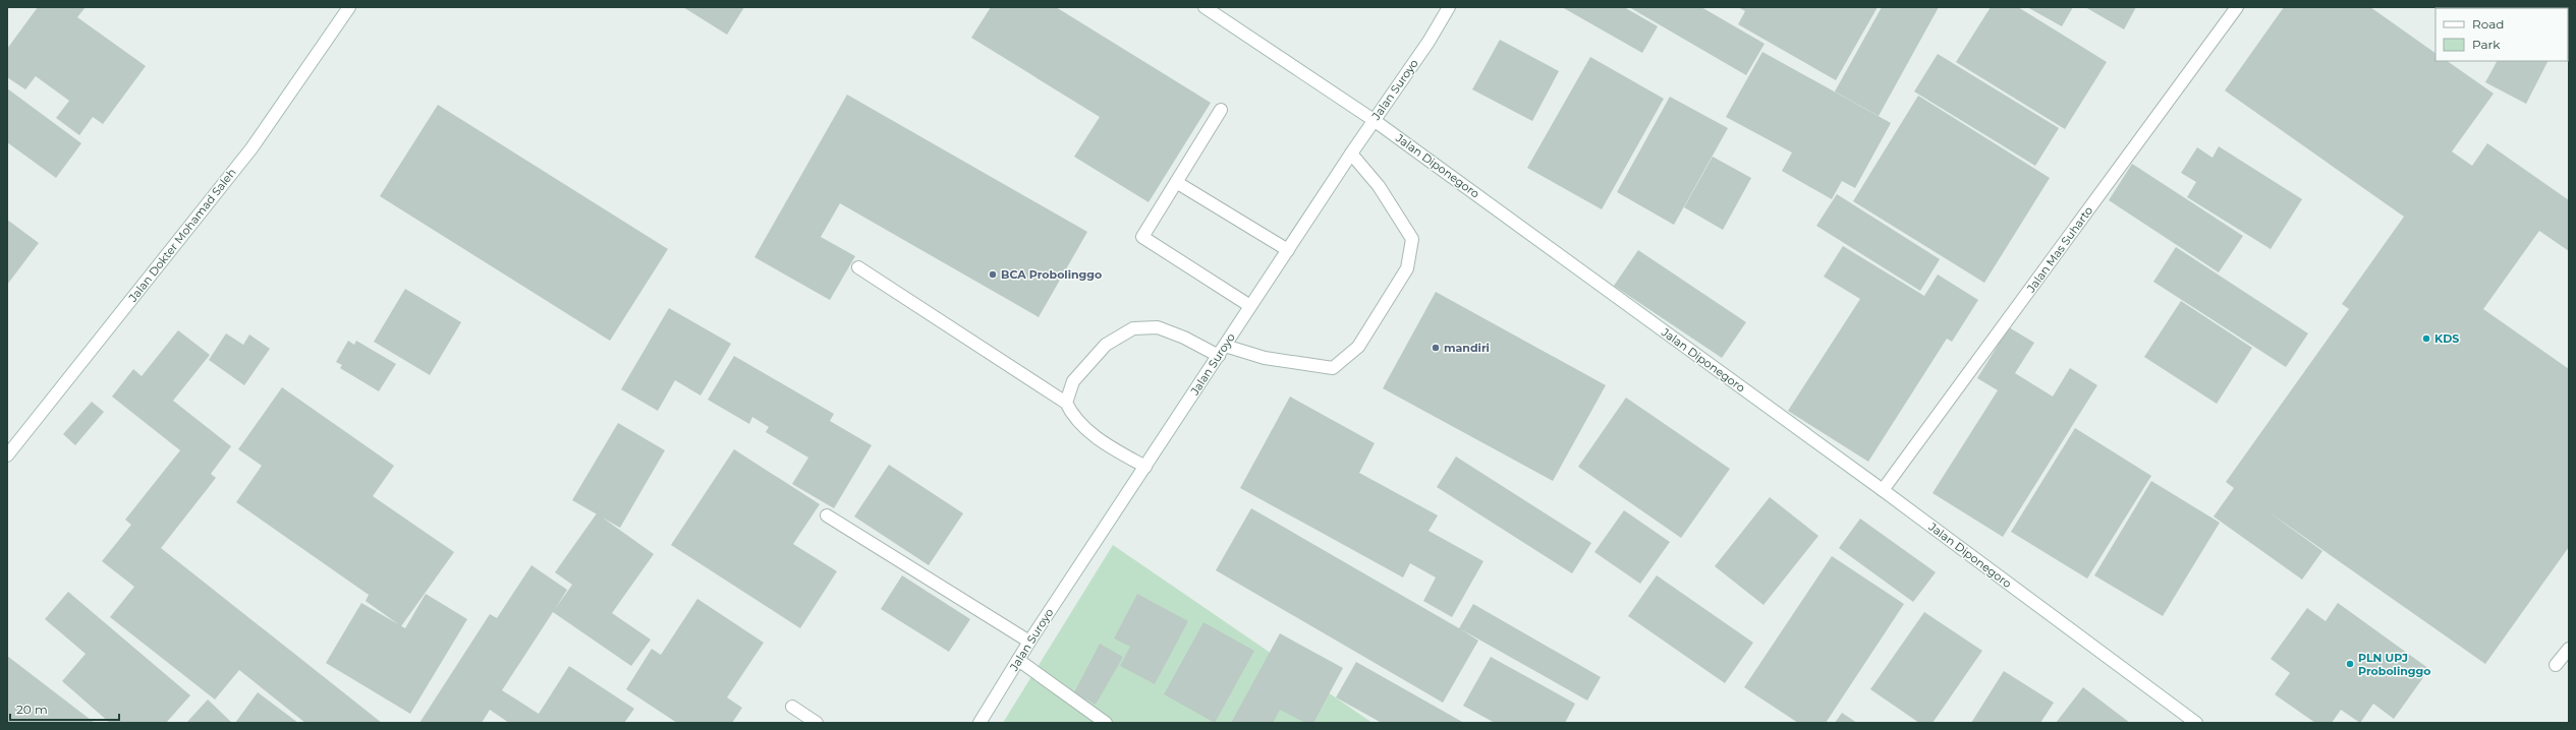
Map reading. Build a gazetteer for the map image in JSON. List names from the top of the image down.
{
  "streets": {
    "street": [
      "Jalan Suroyo",
      "Jalan Diponegoro",
      "Jalan Dokter Mohamad Saleh",
      "Jalan Mas Suharto"
    ]
  },
  "crossings": [
    ["Jalan Suroyo", "Jalan Diponegoro"],
    ["Jalan Diponegoro", "Jalan Mas Suharto"]
  ],
  "places": [
    "BCA Probolinggo",
    "KDS",
    "mandiri",
    "PLN UPJ Probolinggo"
  ],
  "legend": ["Road", "Park"],
  "scale_bar": "20 m"
}
